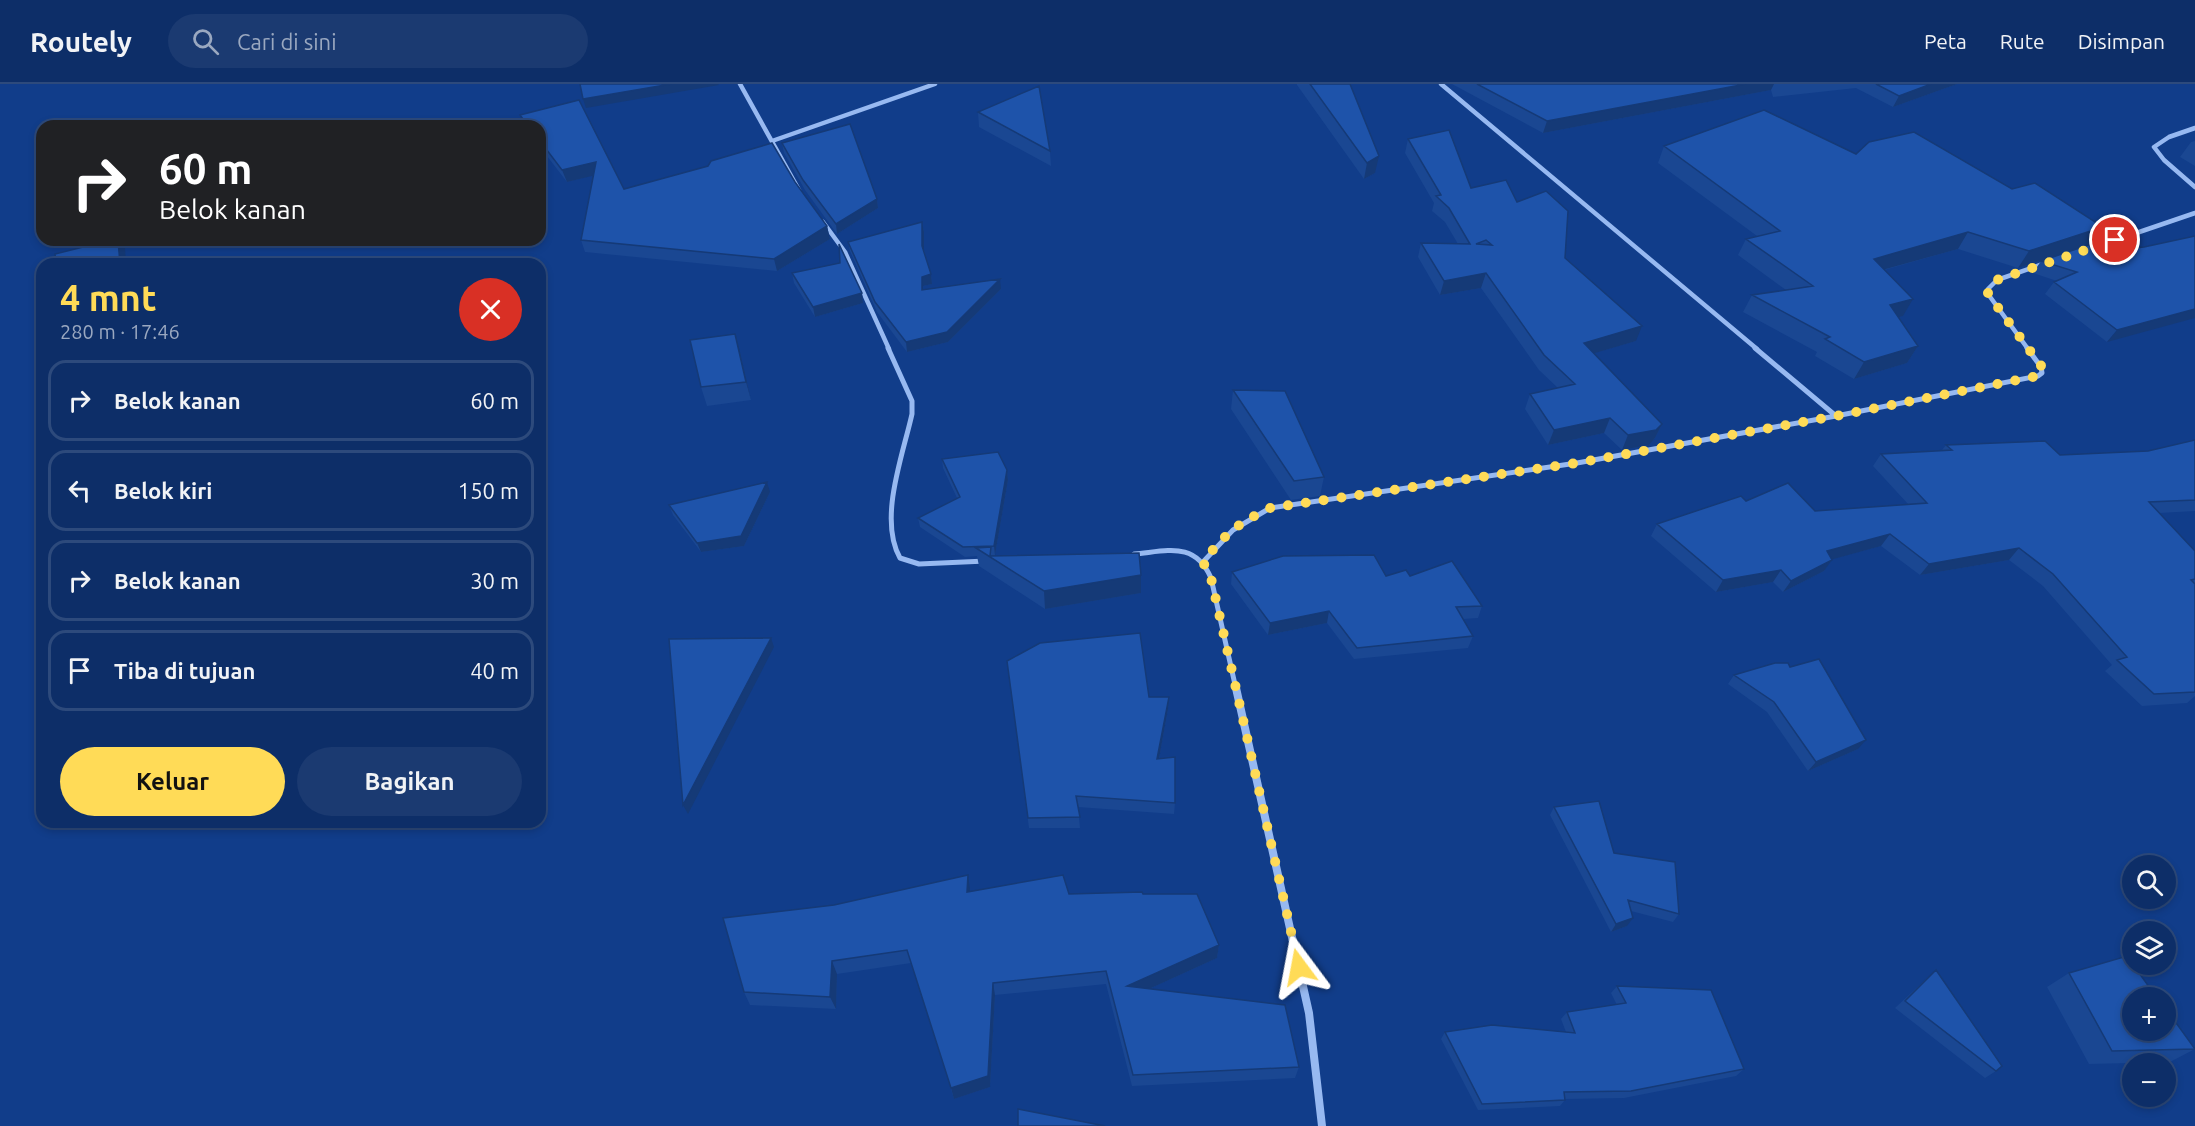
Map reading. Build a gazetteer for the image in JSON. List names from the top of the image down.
{
  "page": {
    "header": "Routely",
    "search": "Cari di sini",
    "nav": ["Peta", "Rute", "Disimpan"],
    "turn": ["60 m", "Belok kanan"],
    "heading": ["4 mnt", "280 m · 17:46"],
    "list": [
      {
        "name": "Belok kanan",
        "value": "60 m"
      },
      {
        "name": "Belok kiri",
        "value": "150 m"
      },
      {
        "name": "Belok kanan",
        "value": "30 m"
      },
      {
        "name": "Tiba di tujuan",
        "value": "40 m"
      }
    ],
    "buttons": ["Keluar", "Bagikan"],
    "map_buttons": ["+", "−"]
  }
}
